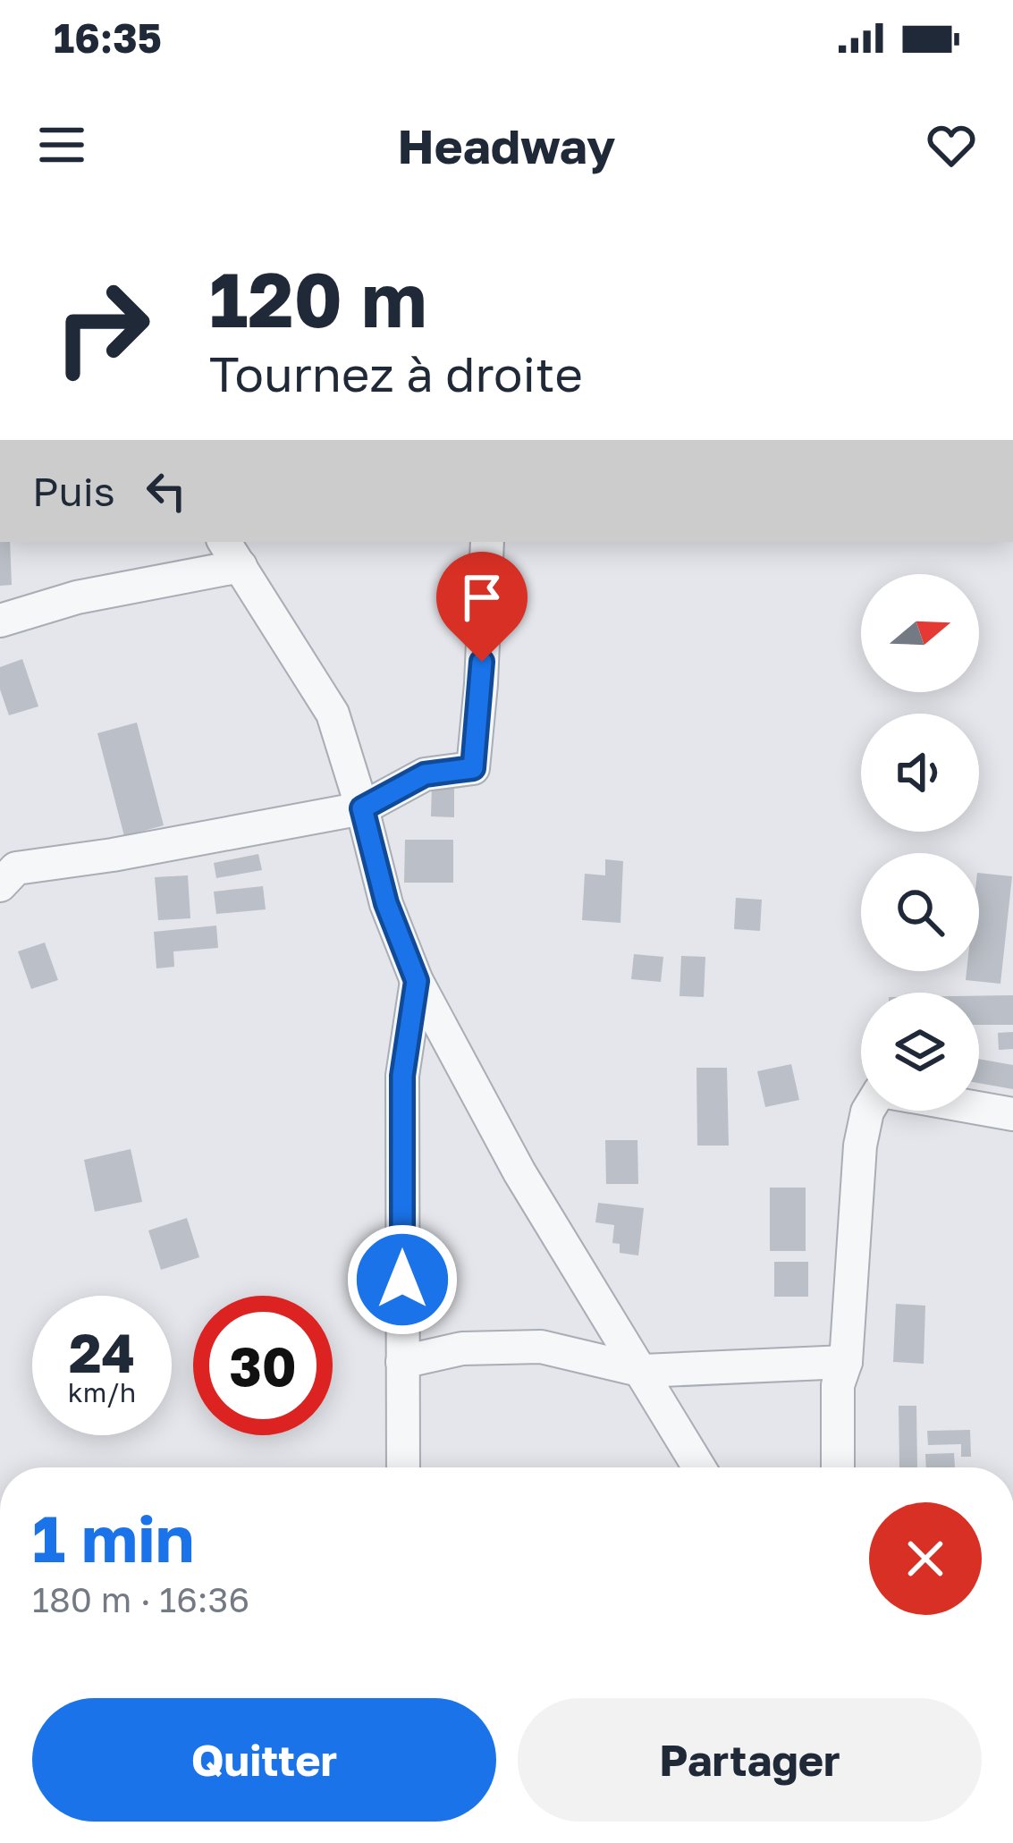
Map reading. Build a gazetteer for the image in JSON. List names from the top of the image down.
{
  "north": "right",
  "page": {
    "status": "16:35",
    "header": "Headway",
    "turn": ["120 m", "Tournez à droite"],
    "then": "Puis",
    "speed": "24 km/h",
    "limit": "30",
    "heading": ["1 min", "180 m · 16:36"],
    "buttons": ["Quitter", "Partager"]
  }
}
